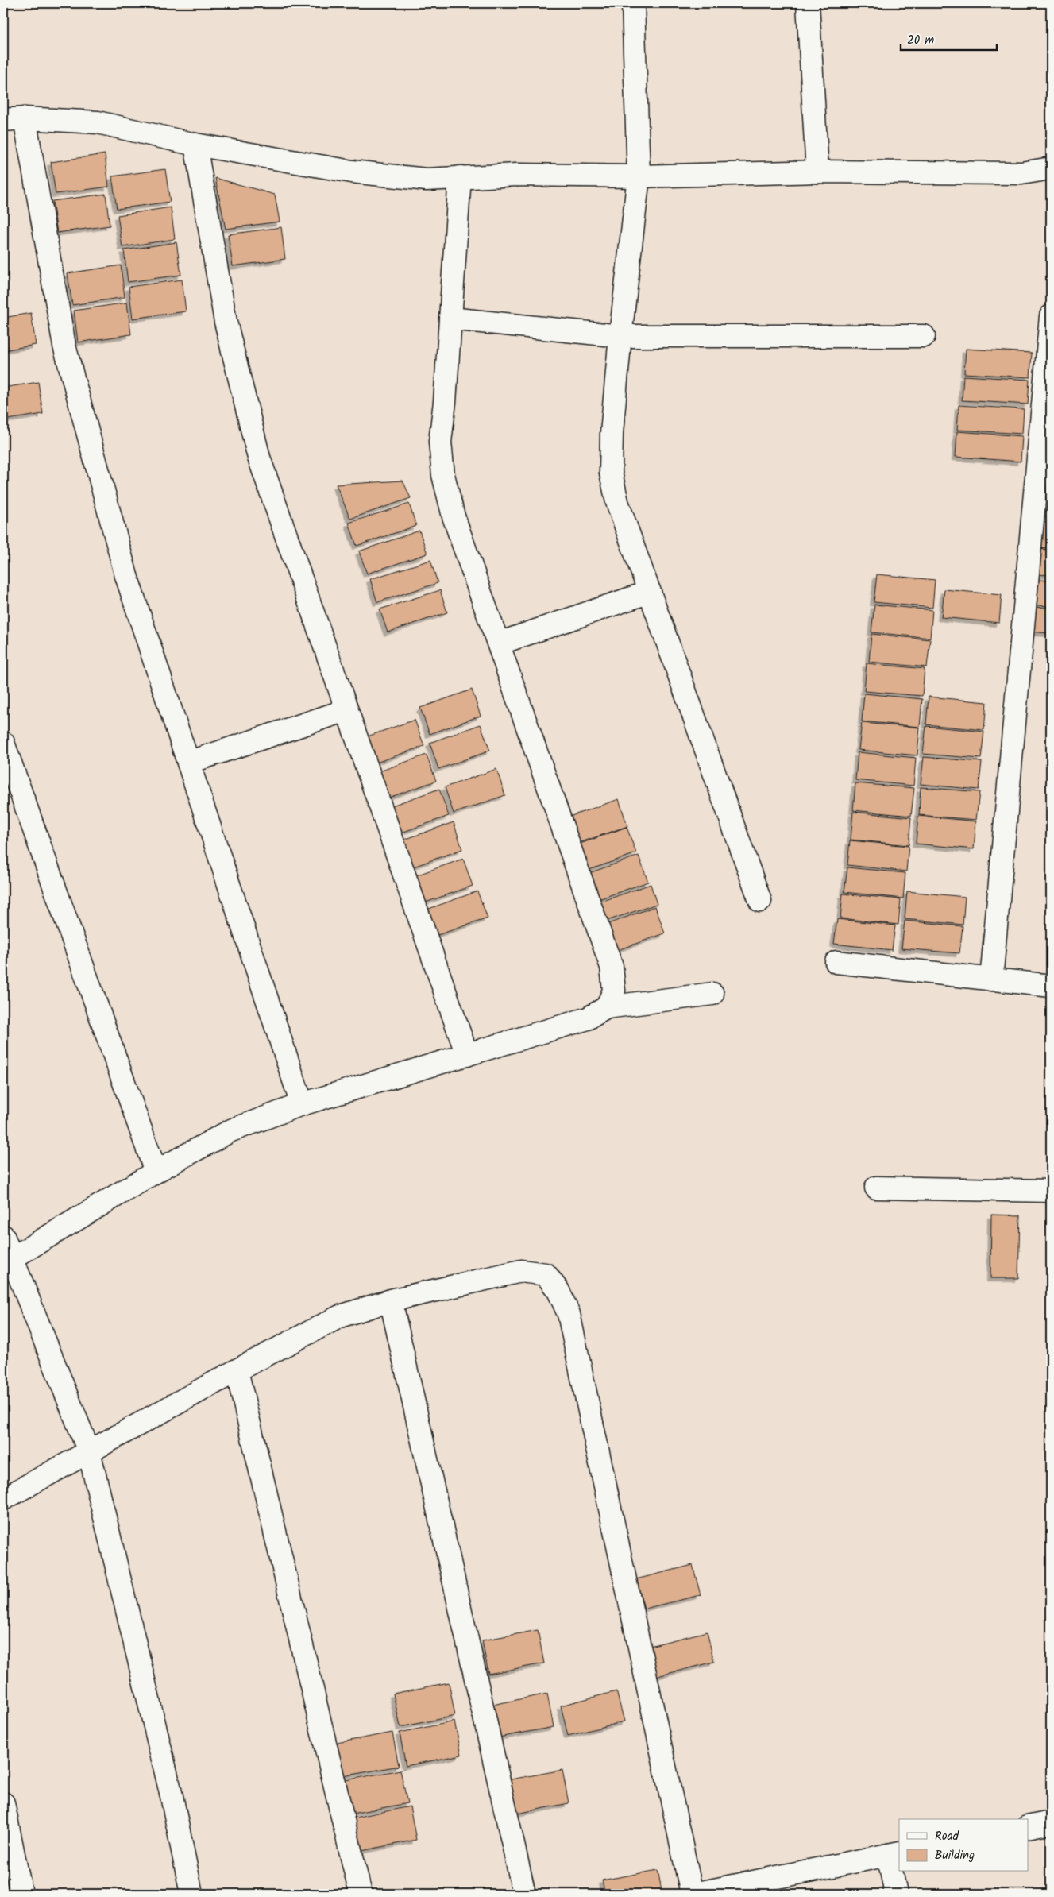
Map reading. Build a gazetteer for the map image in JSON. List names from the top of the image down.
{
  "legend": ["Road", "Building"],
  "scale_bar": "20 m"
}
